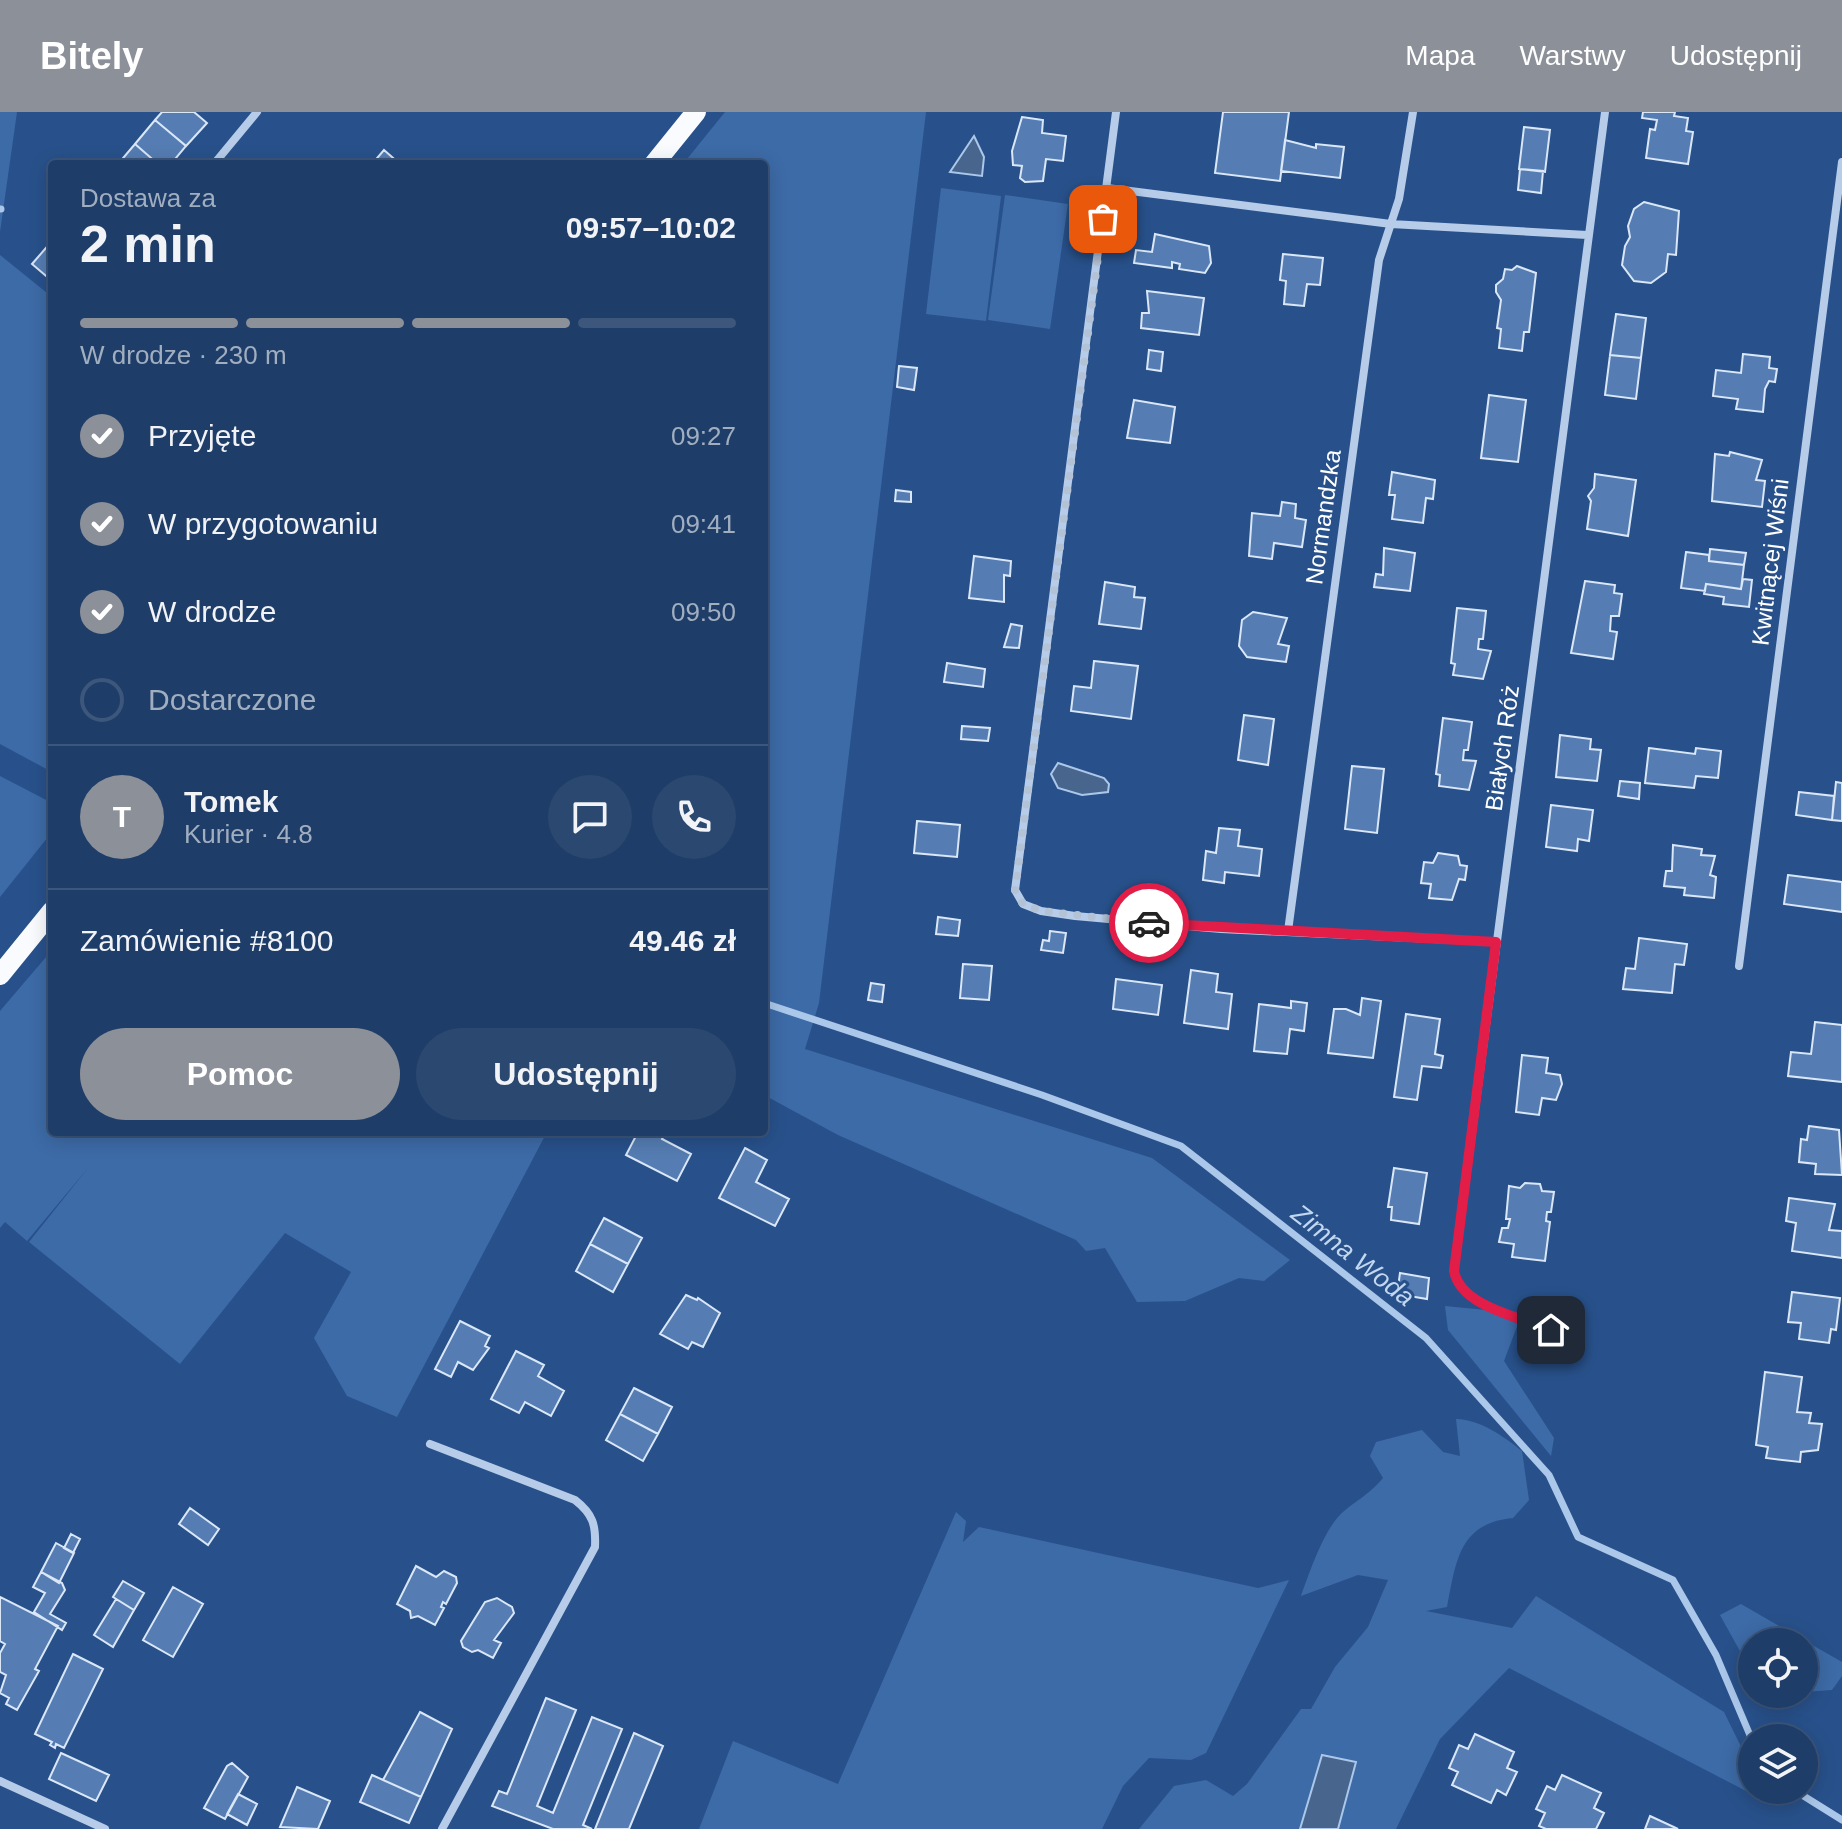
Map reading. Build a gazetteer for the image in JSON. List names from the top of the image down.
{
  "streets": {
    "street": ["Normandzka", "Kwitnącej Wiśni", "Białych Róż"]
  },
  "water": ["Zimna Woda"],
  "page": {
    "header": "Bitely",
    "nav": ["Mapa", "Warstwy", "Udostępnij"],
    "heading": ["2 min", "Dostawa za", "09:57–10:02"],
    "panel": [
      "Tomek",
      "Kurier · 4.8",
      "Zamówienie #8100",
      "49.46 zł"
    ],
    "bar": "W drodze · 230 m",
    "list": [
      ["Przyjęte", "09:27"],
      ["W przygotowaniu", "09:41"],
      ["W drodze", "09:50"],
      "Dostarczone"
    ],
    "round": "T",
    "buttons": ["Pomoc", "Udostępnij"]
  }
}
